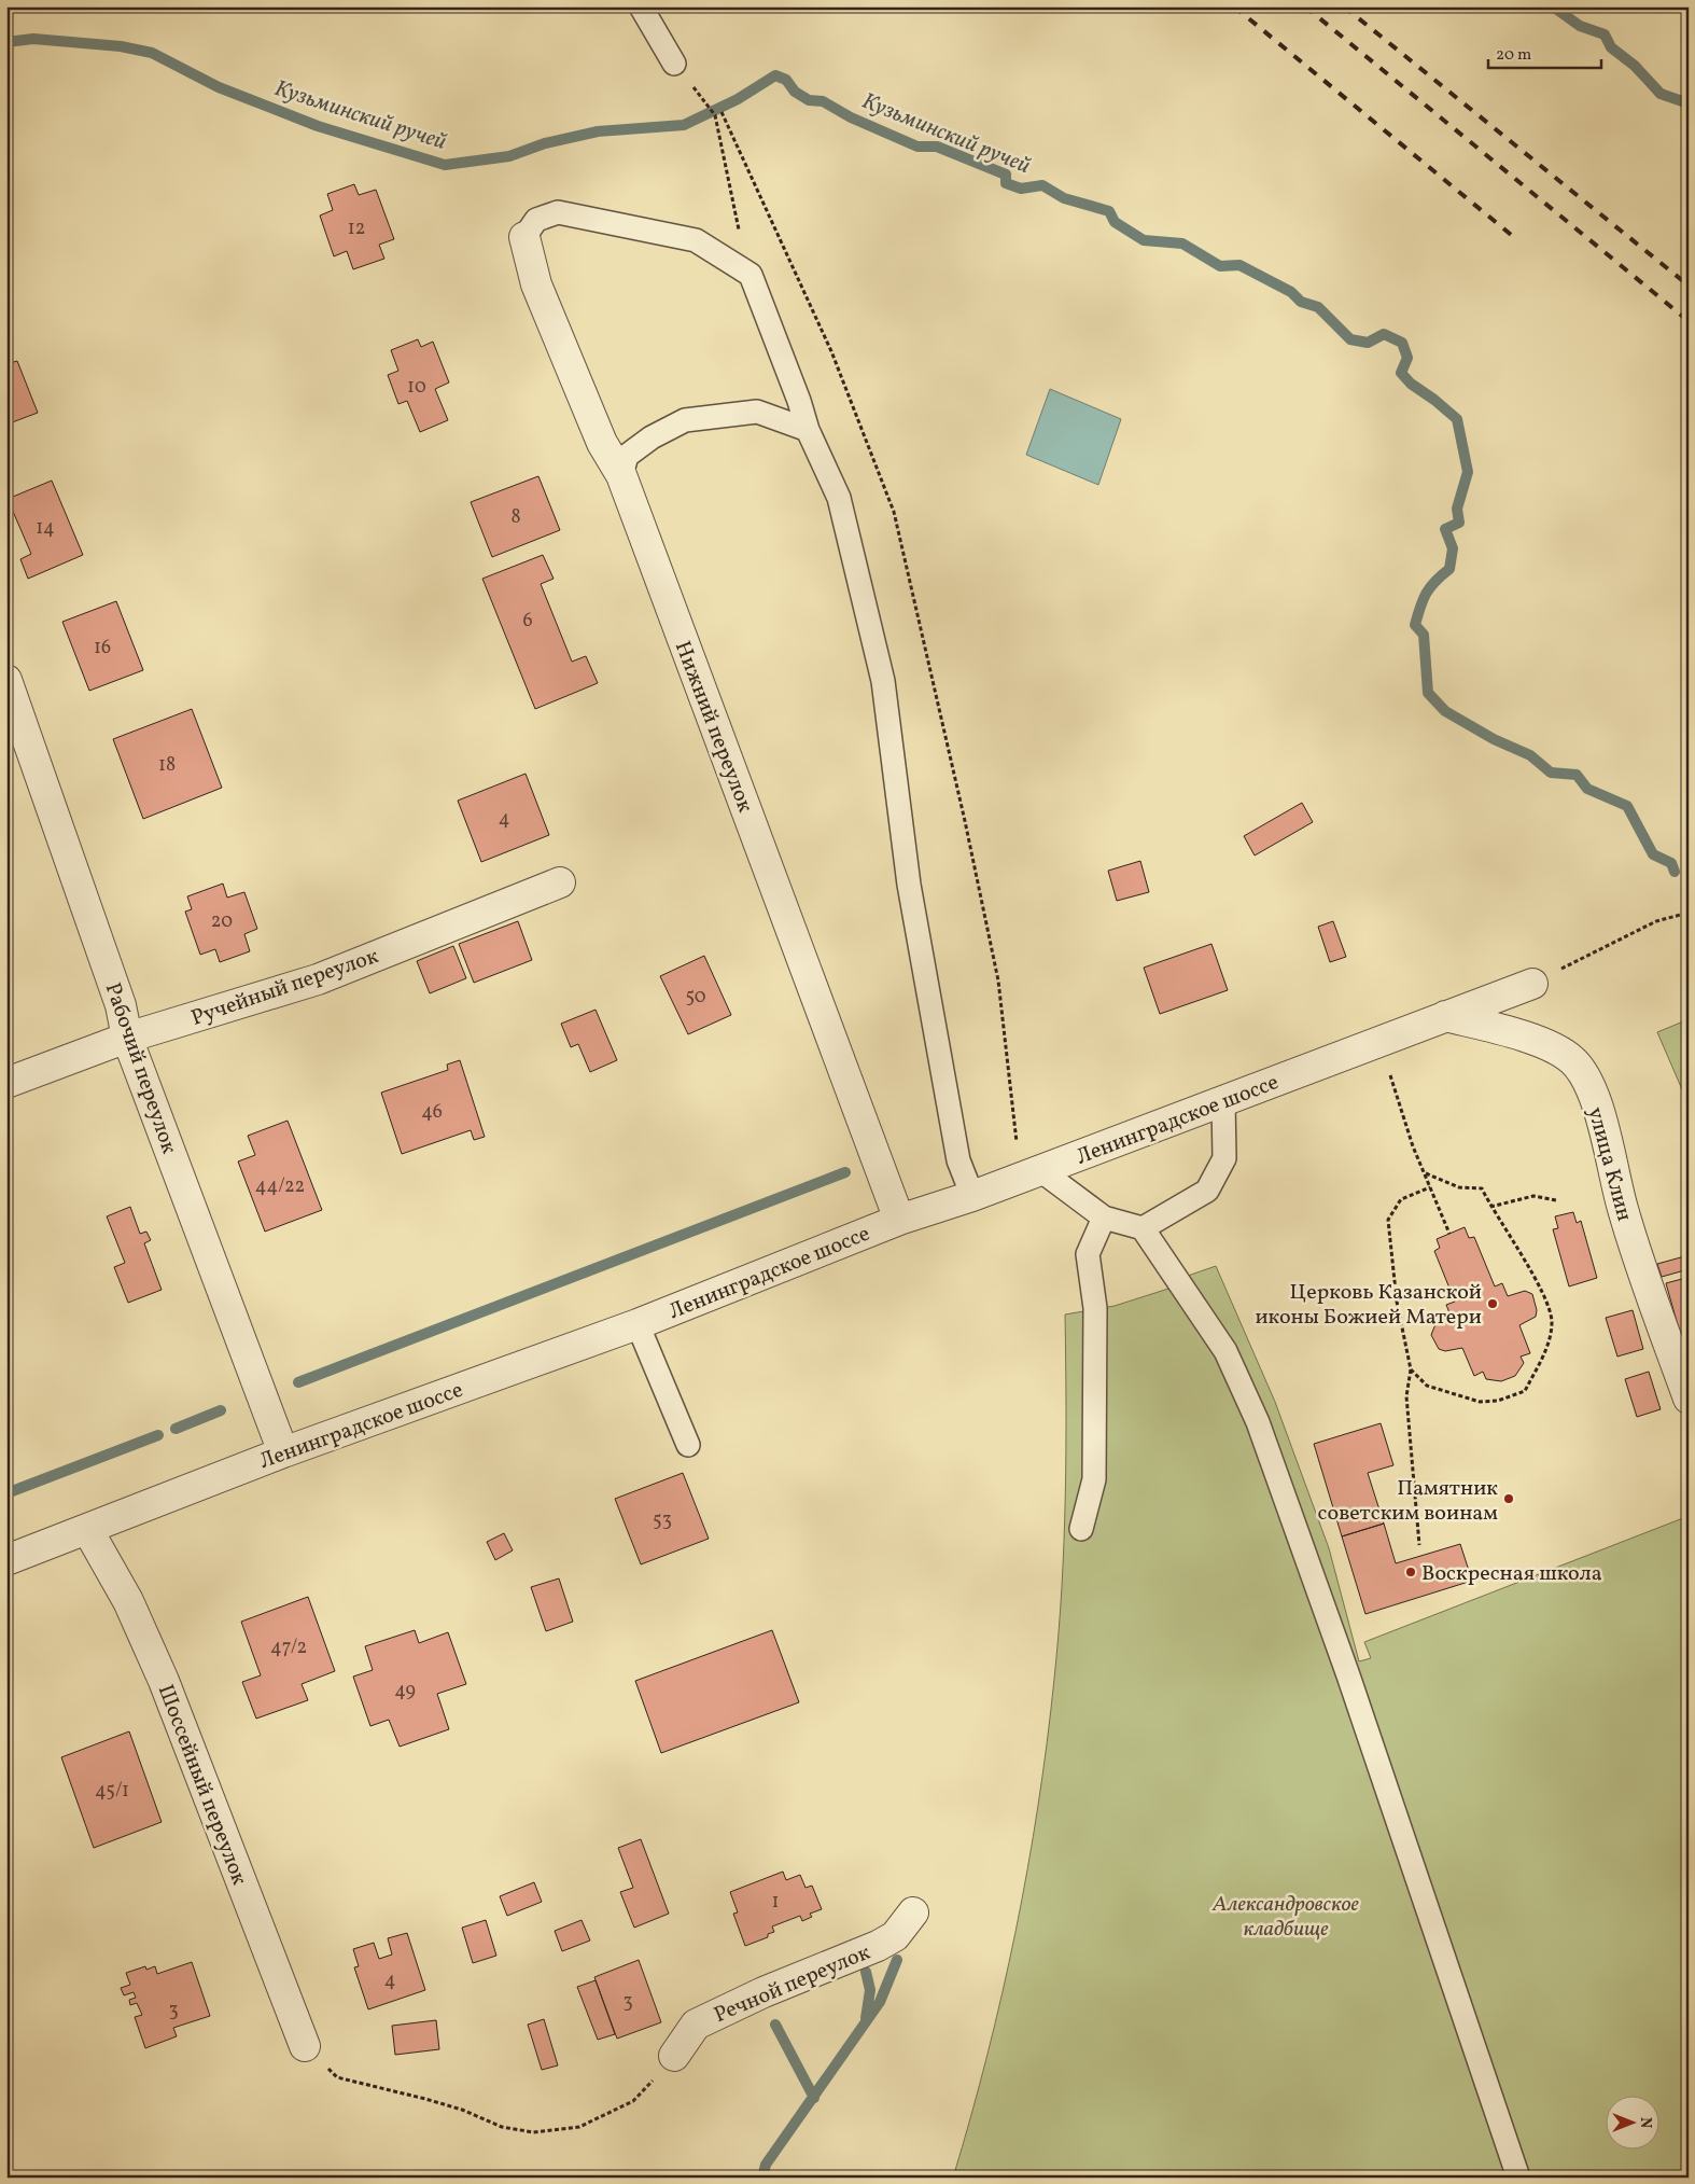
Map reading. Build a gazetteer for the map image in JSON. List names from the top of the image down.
{
  "streets": {
    "street": [
      "Нижний переулок",
      "Ручейный переулок",
      "Рабочий переулок",
      "Ленинградское шоссе",
      "улица Клин",
      "Шоссейный переулок",
      "Речной переулок"
    ]
  },
  "crossings": [
    ["Нижний переулок", "Ленинградское шоссе"],
    ["Ручейный переулок", "Рабочий переулок"],
    ["Рабочий переулок", "Ленинградское шоссе"],
    ["Ленинградское шоссе", "улица Клин"],
    ["Ленинградское шоссе", "Шоссейный переулок"]
  ],
  "water": ["Кузьминский ручей"],
  "parks": ["Александровское кладбище"],
  "places": ["Церковь Казанской иконы Божией Матери", "Памятник советским воинам", "Воскресная школа"],
  "house_numbers": [
    "12",
    "10",
    "8",
    "14",
    "6",
    "16",
    "18",
    "4",
    "20",
    "50",
    "46",
    "44/22",
    "53",
    "47/2",
    "49",
    "45/1",
    "1",
    "4",
    "3",
    "3"
  ],
  "scale_bar": "20 m",
  "north": "right"
}
